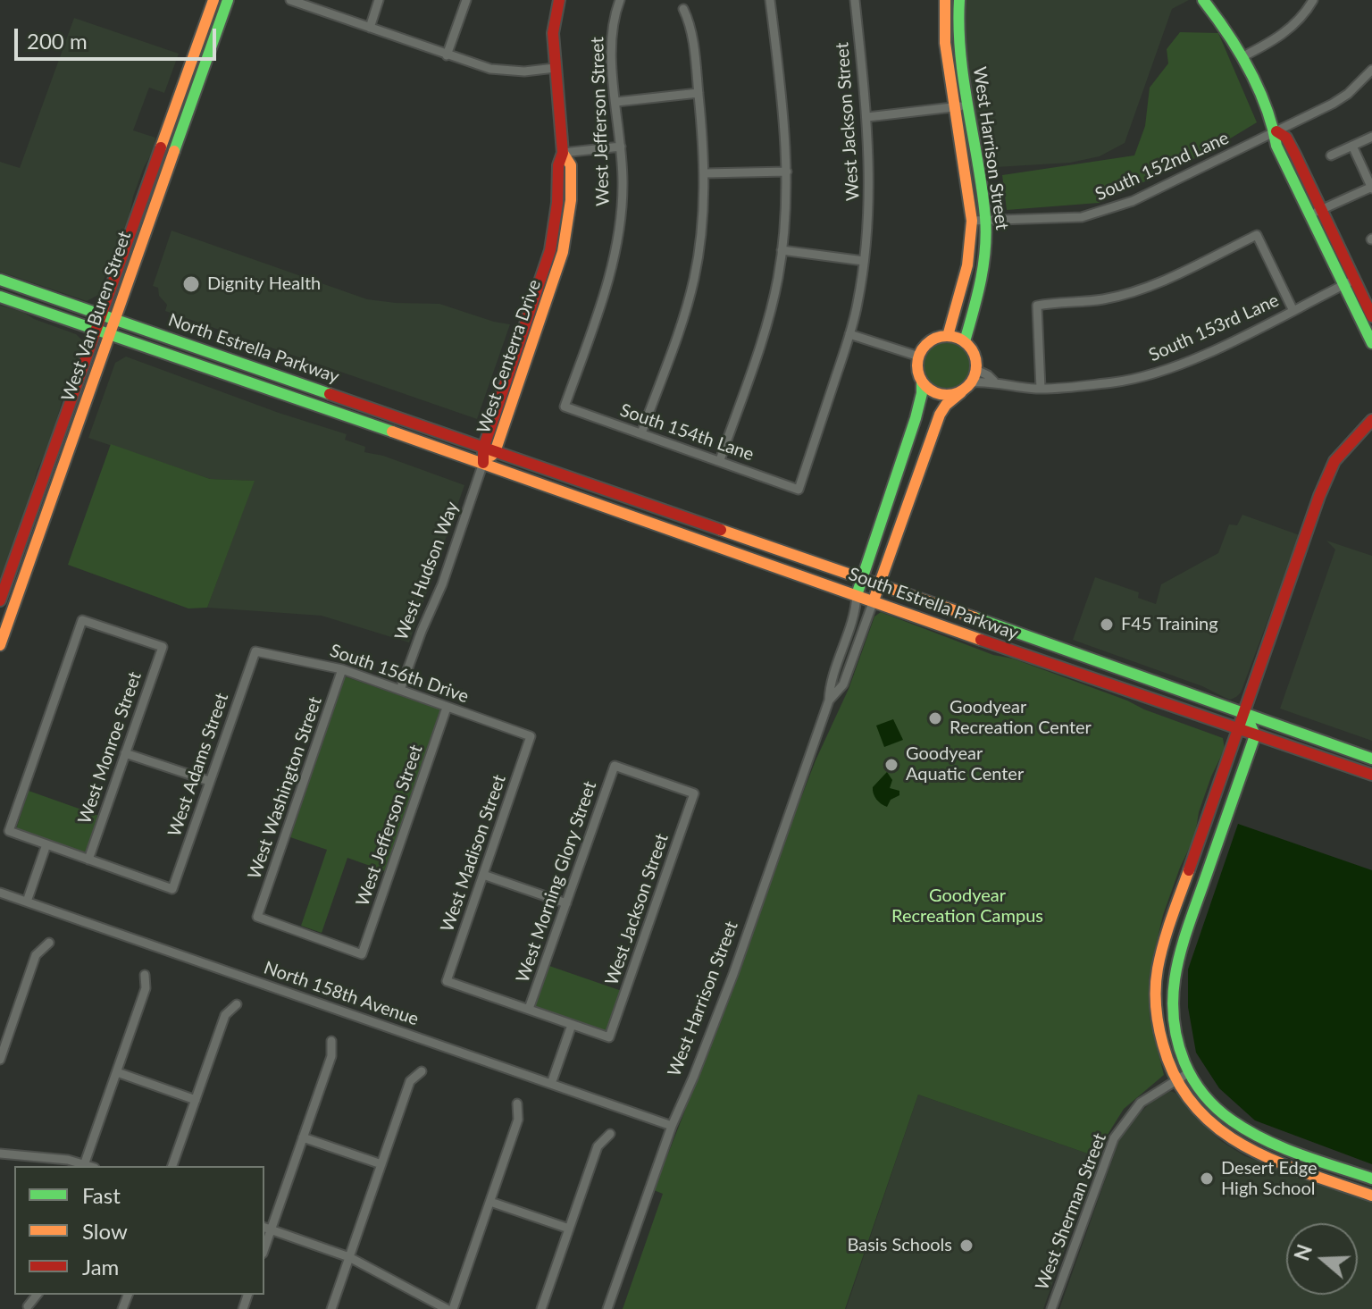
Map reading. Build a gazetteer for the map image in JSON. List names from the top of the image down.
{
  "streets": {
    "main road": [
      "West Harrison Street",
      "West Van Buren Street",
      "North Estrella Parkway",
      "West Centerra Drive",
      "South Estrella Parkway"
    ],
    "street": [
      "West Jefferson Street",
      "West Jackson Street",
      "South 152nd Lane",
      "South 153rd Lane",
      "South 154th Lane",
      "West Hudson Way",
      "South 156th Drive",
      "West Monroe Street",
      "West Adams Street",
      "West Washington Street",
      "West Madison Street",
      "West Morning Glory Street",
      "North 158th Avenue",
      "West Sherman Street"
    ]
  },
  "crossings": [
    ["West Jefferson Street", "South 154th Lane"],
    ["West Jefferson Street", "South 156th Drive"],
    ["West Jefferson Street", "West Washington Street"],
    ["West Jackson Street", "South 154th Lane"],
    ["West Jackson Street", "West Morning Glory Street"],
    ["West Harrison Street", "South 152nd Lane"],
    ["West Harrison Street", "South 153rd Lane"],
    ["West Harrison Street", "South Estrella Parkway"],
    ["West Harrison Street", "North 158th Avenue"],
    ["West Van Buren Street", "North Estrella Parkway"],
    ["North Estrella Parkway", "West Centerra Drive"],
    ["North Estrella Parkway", "West Hudson Way"],
    ["North Estrella Parkway", "South Estrella Parkway"],
    ["West Centerra Drive", "West Hudson Way"],
    ["West Centerra Drive", "South Estrella Parkway"],
    ["West Hudson Way", "South Estrella Parkway"],
    ["West Hudson Way", "South 156th Drive"],
    ["South 156th Drive", "West Adams Street"],
    ["South 156th Drive", "West Washington Street"],
    ["South 156th Drive", "West Madison Street"],
    ["West Monroe Street", "West Adams Street"],
    ["West Madison Street", "West Morning Glory Street"]
  ],
  "parks": ["Goodyear Recreation Campus"],
  "places": [
    "Dignity Health",
    "F45 Training",
    "Goodyear Recreation Center",
    "Goodyear Aquatic Center",
    "Desert Edge High School",
    "Basis Schools"
  ],
  "legend": ["Fast", "Slow", "Jam"],
  "scale_bar": "200 m",
  "north": "left"
}
